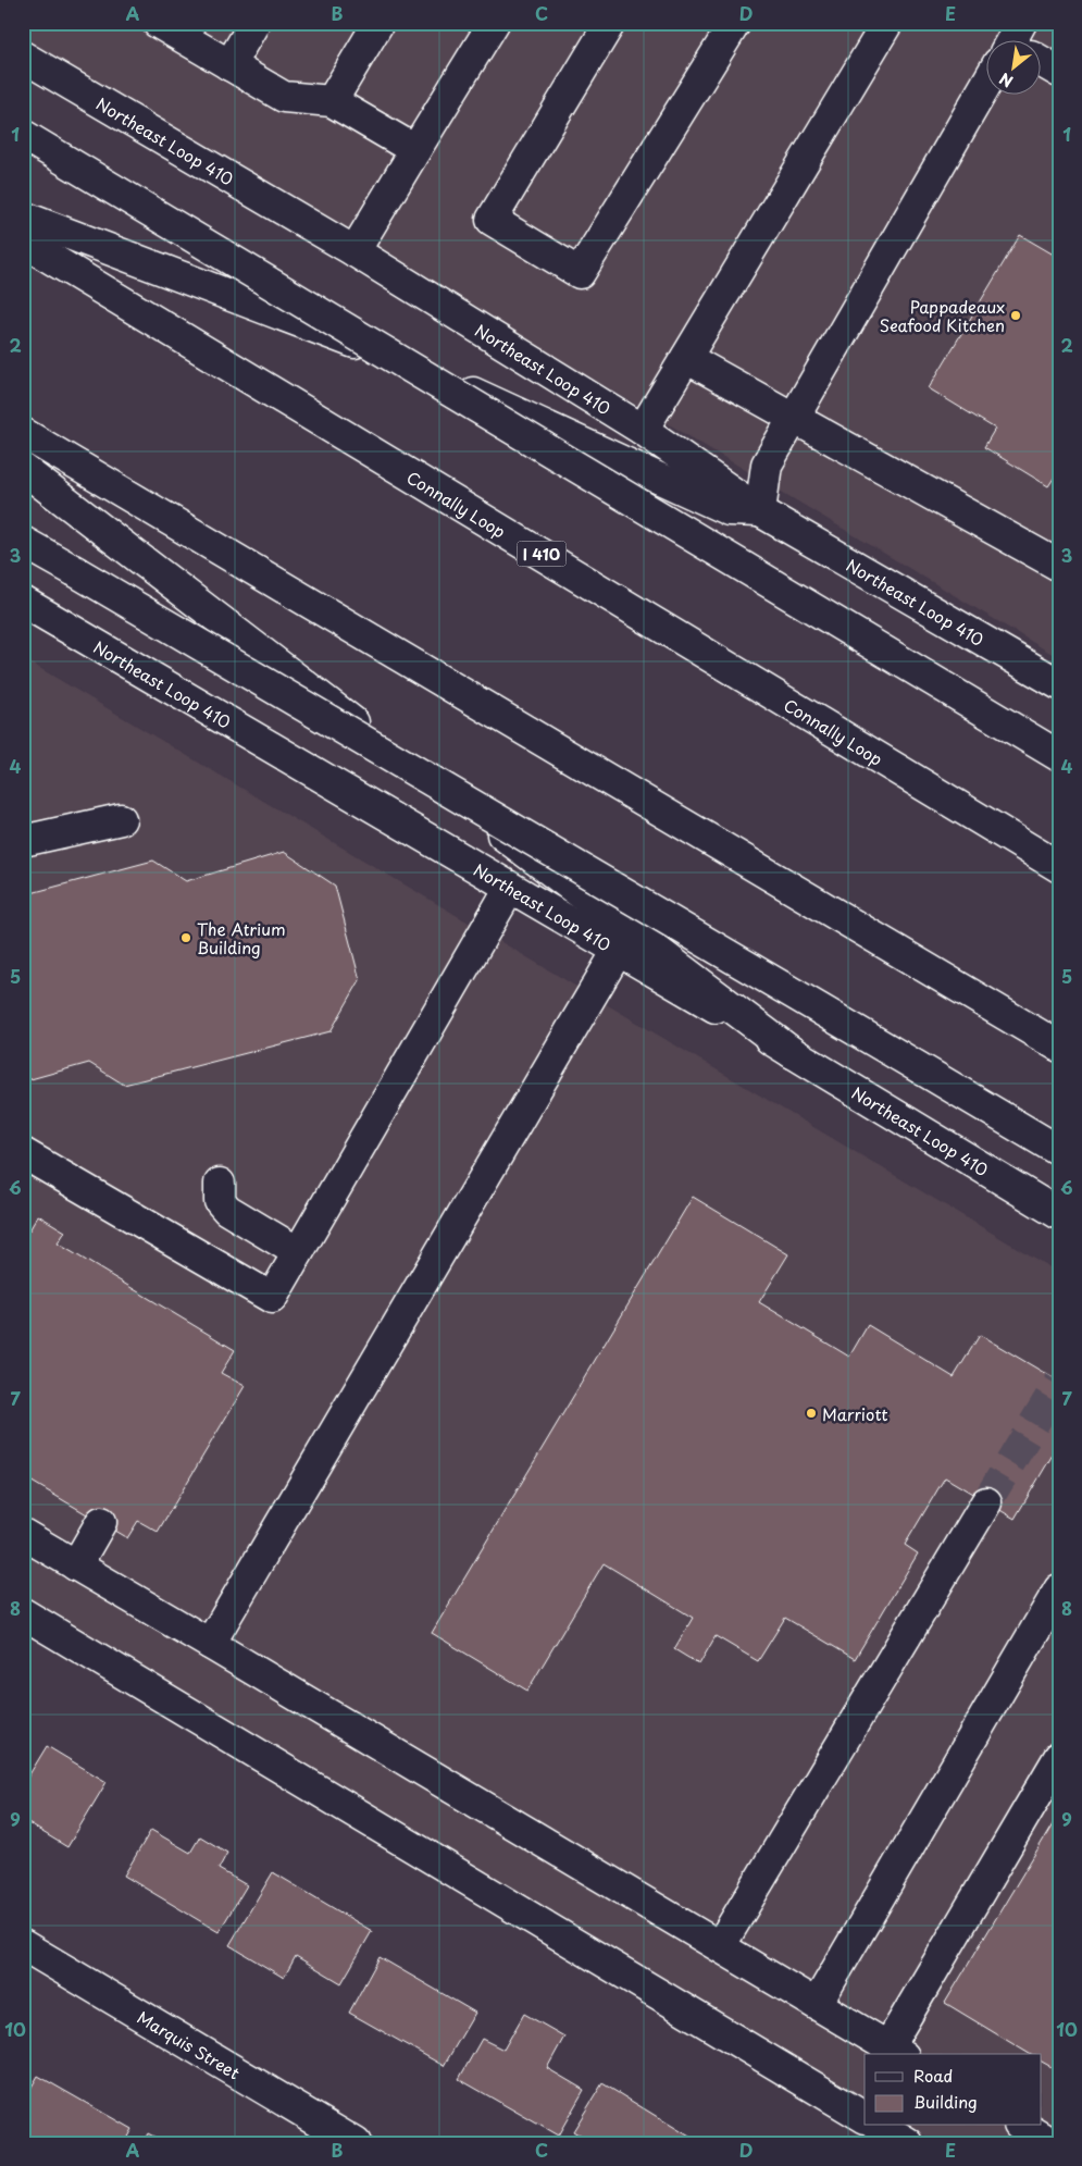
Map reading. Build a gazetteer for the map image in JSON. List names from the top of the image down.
{
  "streets": {
    "main road": [
      "Northeast Loop 410",
      "Connally Loop",
      "I 410",
      "Marquis Street"
    ]
  },
  "places": ["Pappadeaux Seafood Kitchen", "The Atrium Building", "Marriott"],
  "legend": ["Road", "Building"],
  "north": "bottom left",
  "grid": {
    "columns": [
      "A",
      "B",
      "C",
      "D",
      "E"
    ],
    "rows": [
      "1",
      "2",
      "3",
      "4",
      "5",
      "6",
      "7",
      "8",
      "9",
      "10"
    ]
  }
}
